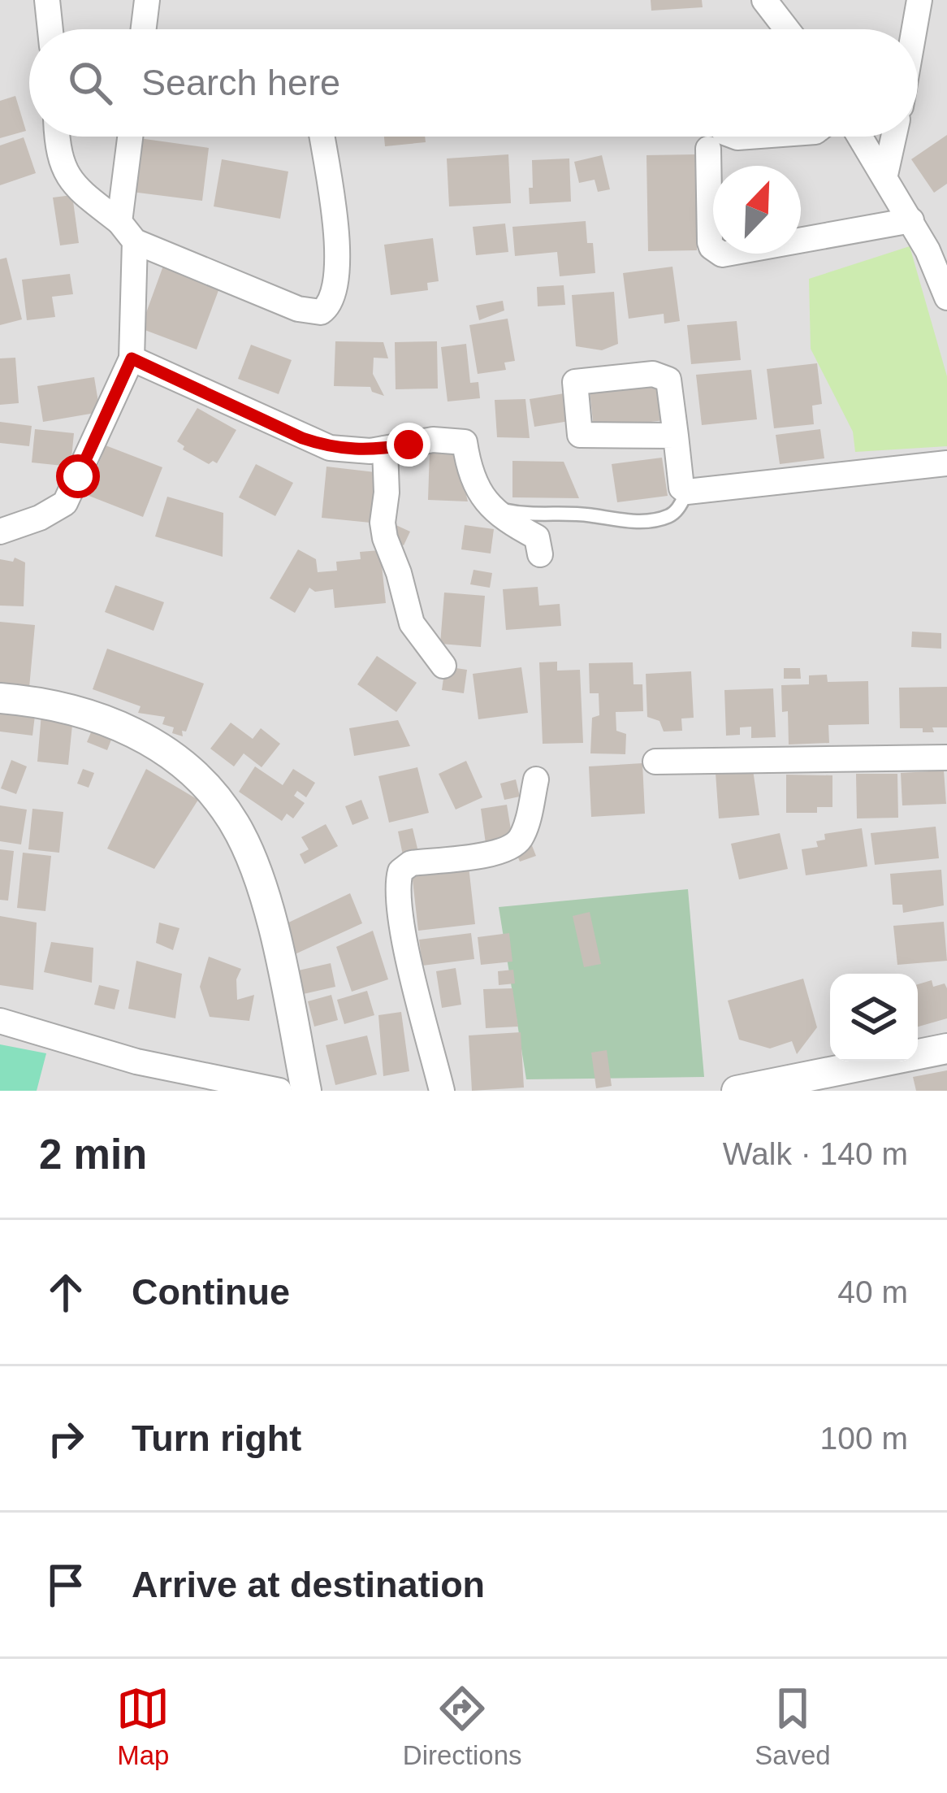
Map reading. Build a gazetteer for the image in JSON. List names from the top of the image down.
{
  "north": "top right",
  "page": {
    "search": "Search here",
    "heading": ["2 min", "Walk · 140 m"],
    "list": [
      ["Continue", "40 m"],
      ["Turn right", "100 m"],
      "Arrive at destination"
    ],
    "nav": ["Map", "Directions", "Saved"]
  }
}
